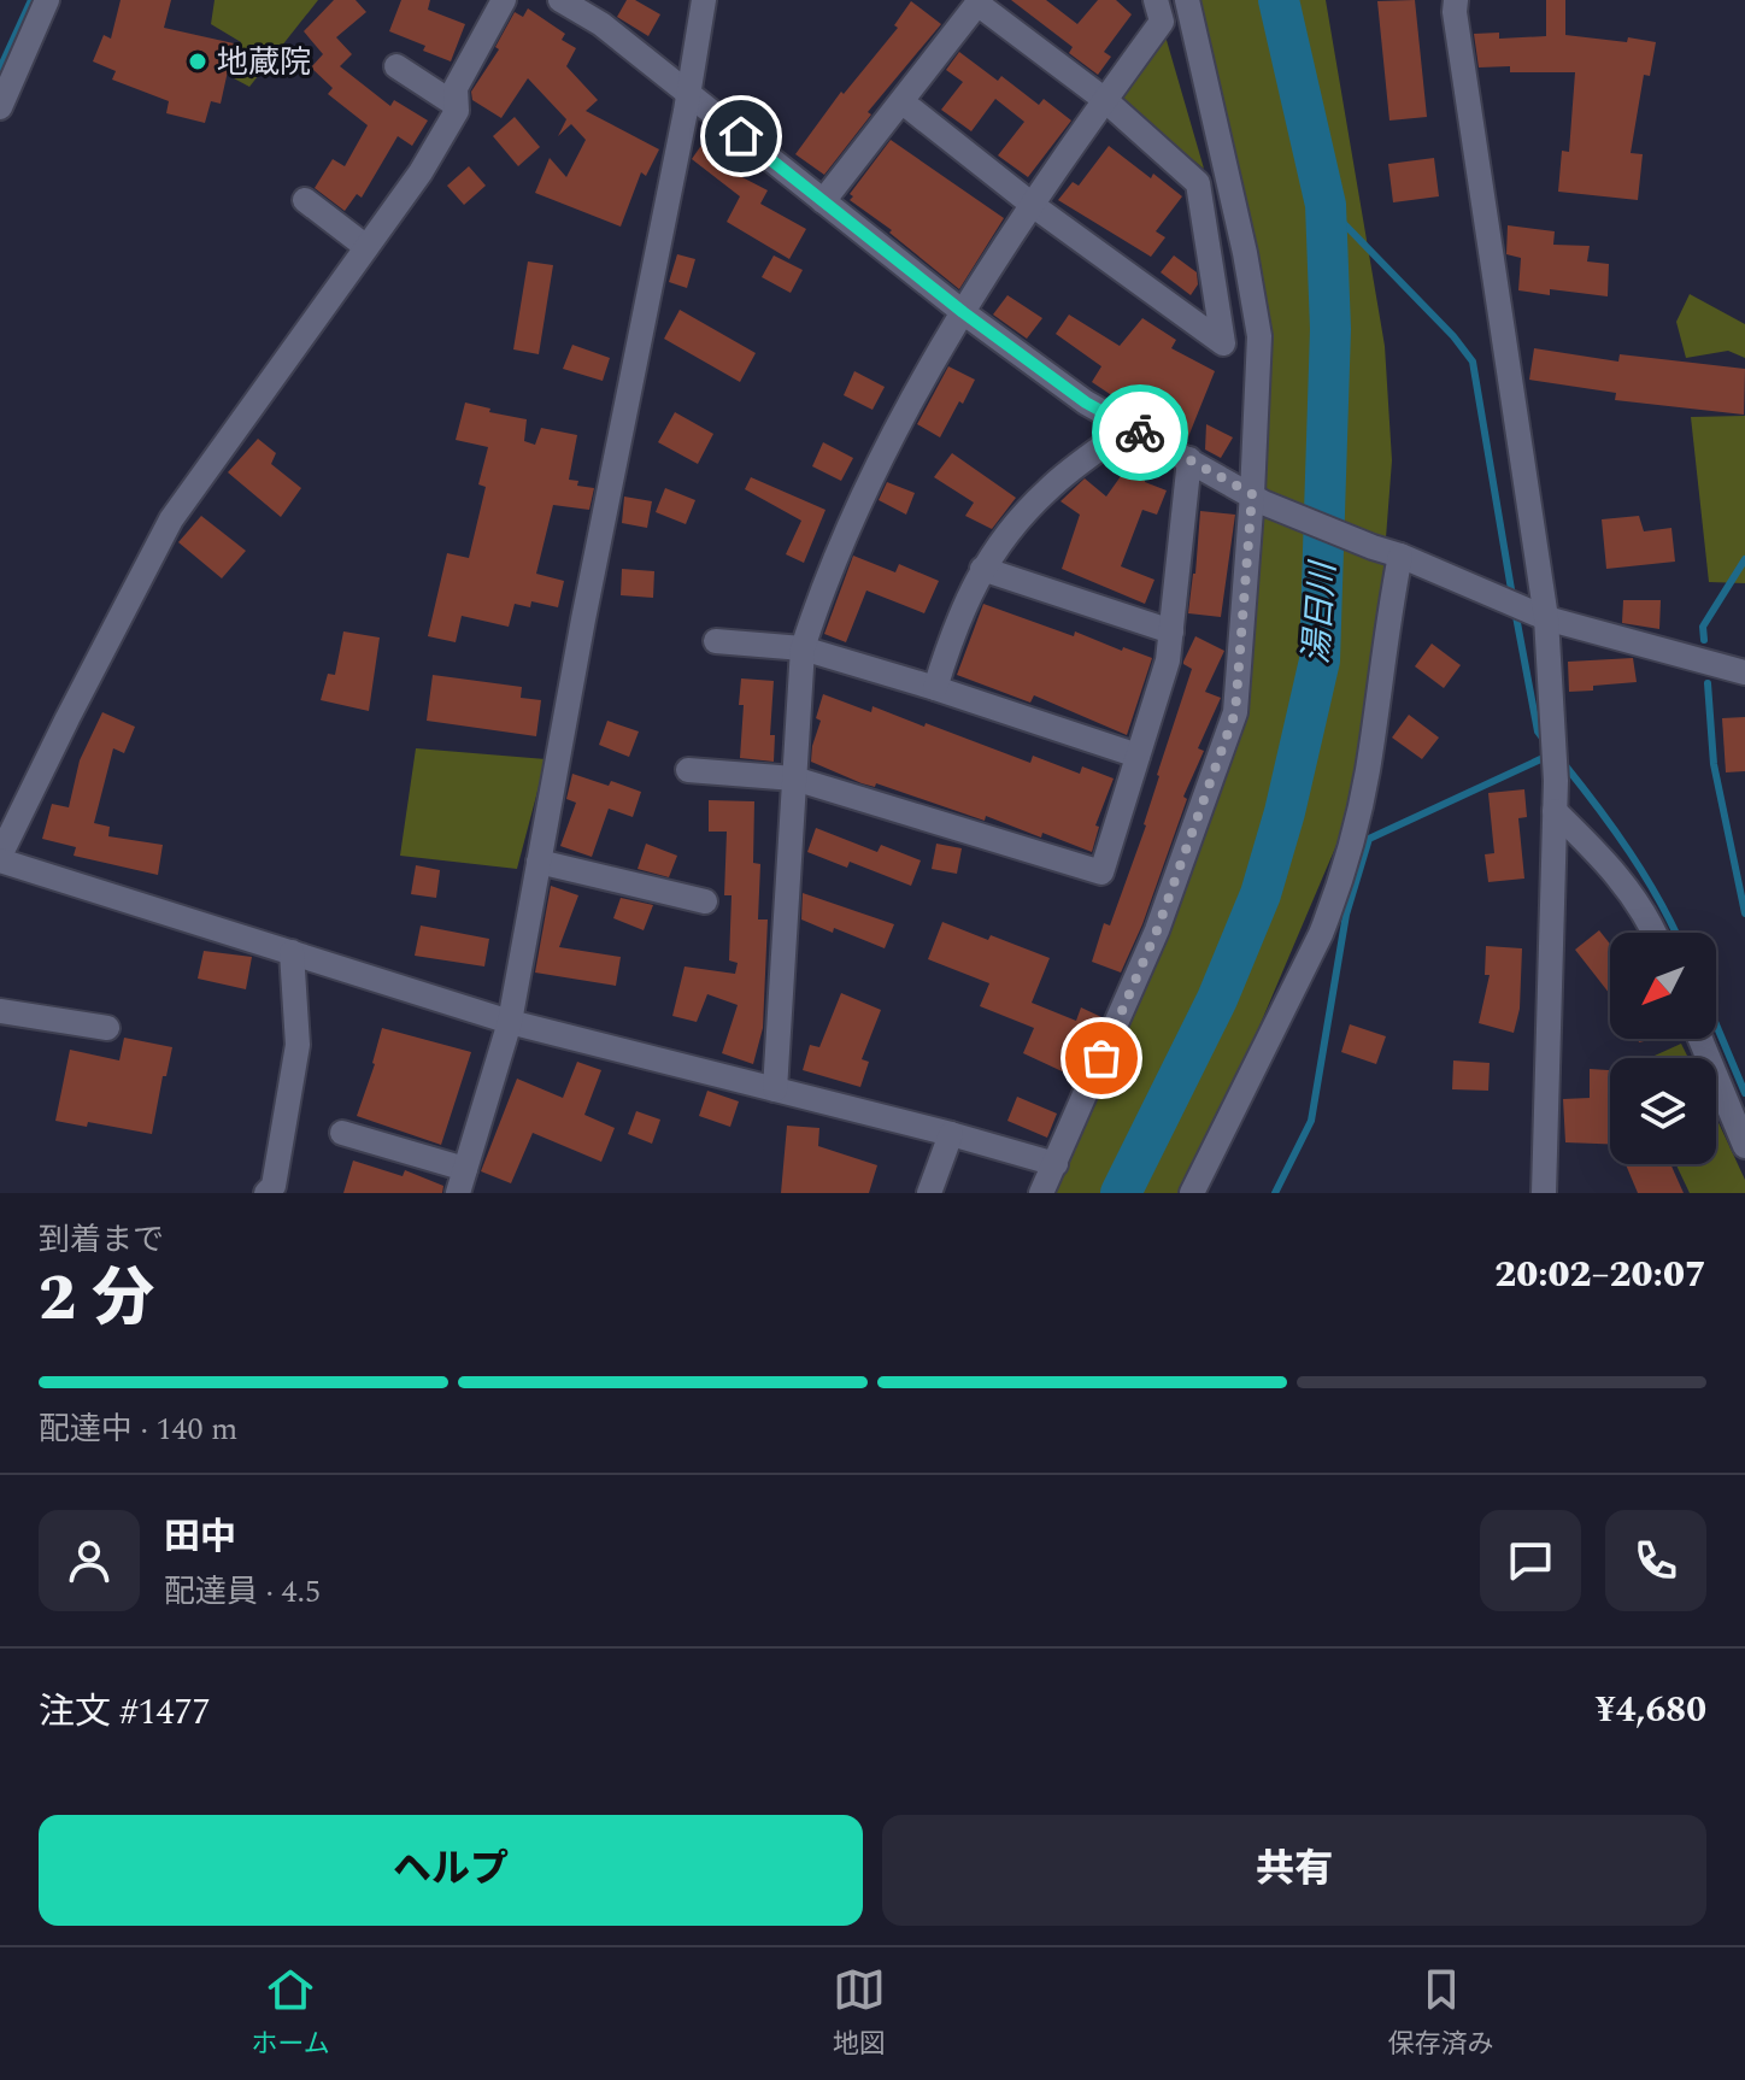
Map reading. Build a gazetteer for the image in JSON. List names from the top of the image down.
{
  "water": ["湯日川"],
  "places": ["地蔵院"],
  "north": "bottom left",
  "page": {
    "heading": ["2 分", "到着まで", "20:02–20:07"],
    "panel": [
      "田中",
      "配達員 · 4.5",
      "注文 #1477",
      "¥4,680"
    ],
    "bar": "配達中 · 140 m",
    "buttons": ["ヘルプ", "共有"],
    "tabs": ["ホーム", "地図", "保存済み"]
  }
}
